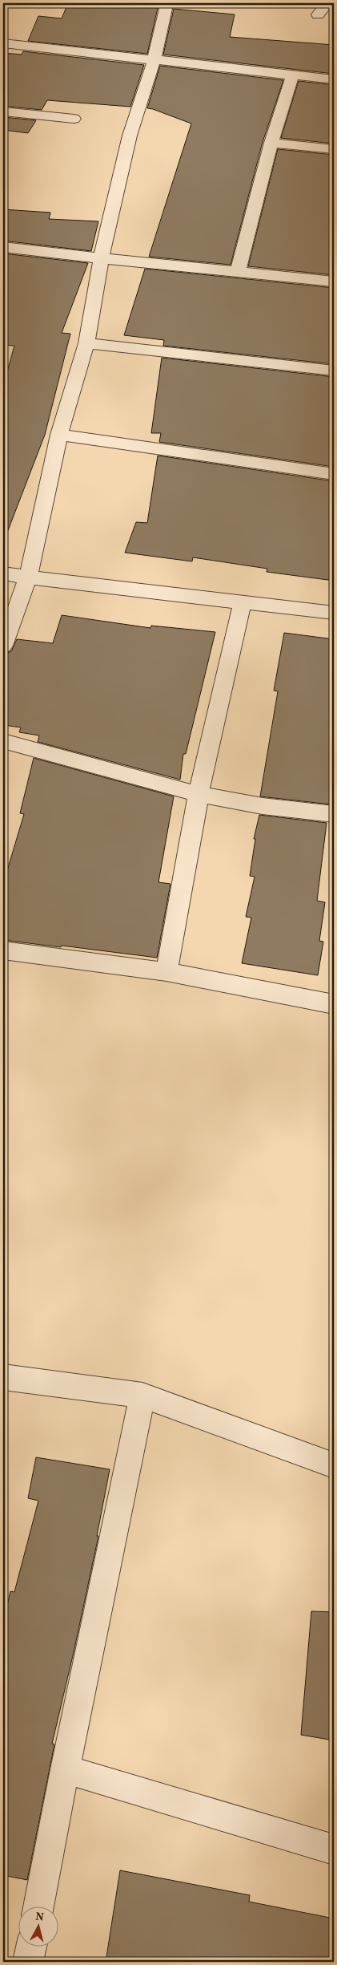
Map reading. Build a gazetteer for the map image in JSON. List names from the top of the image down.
{
  "north": "top"
}
